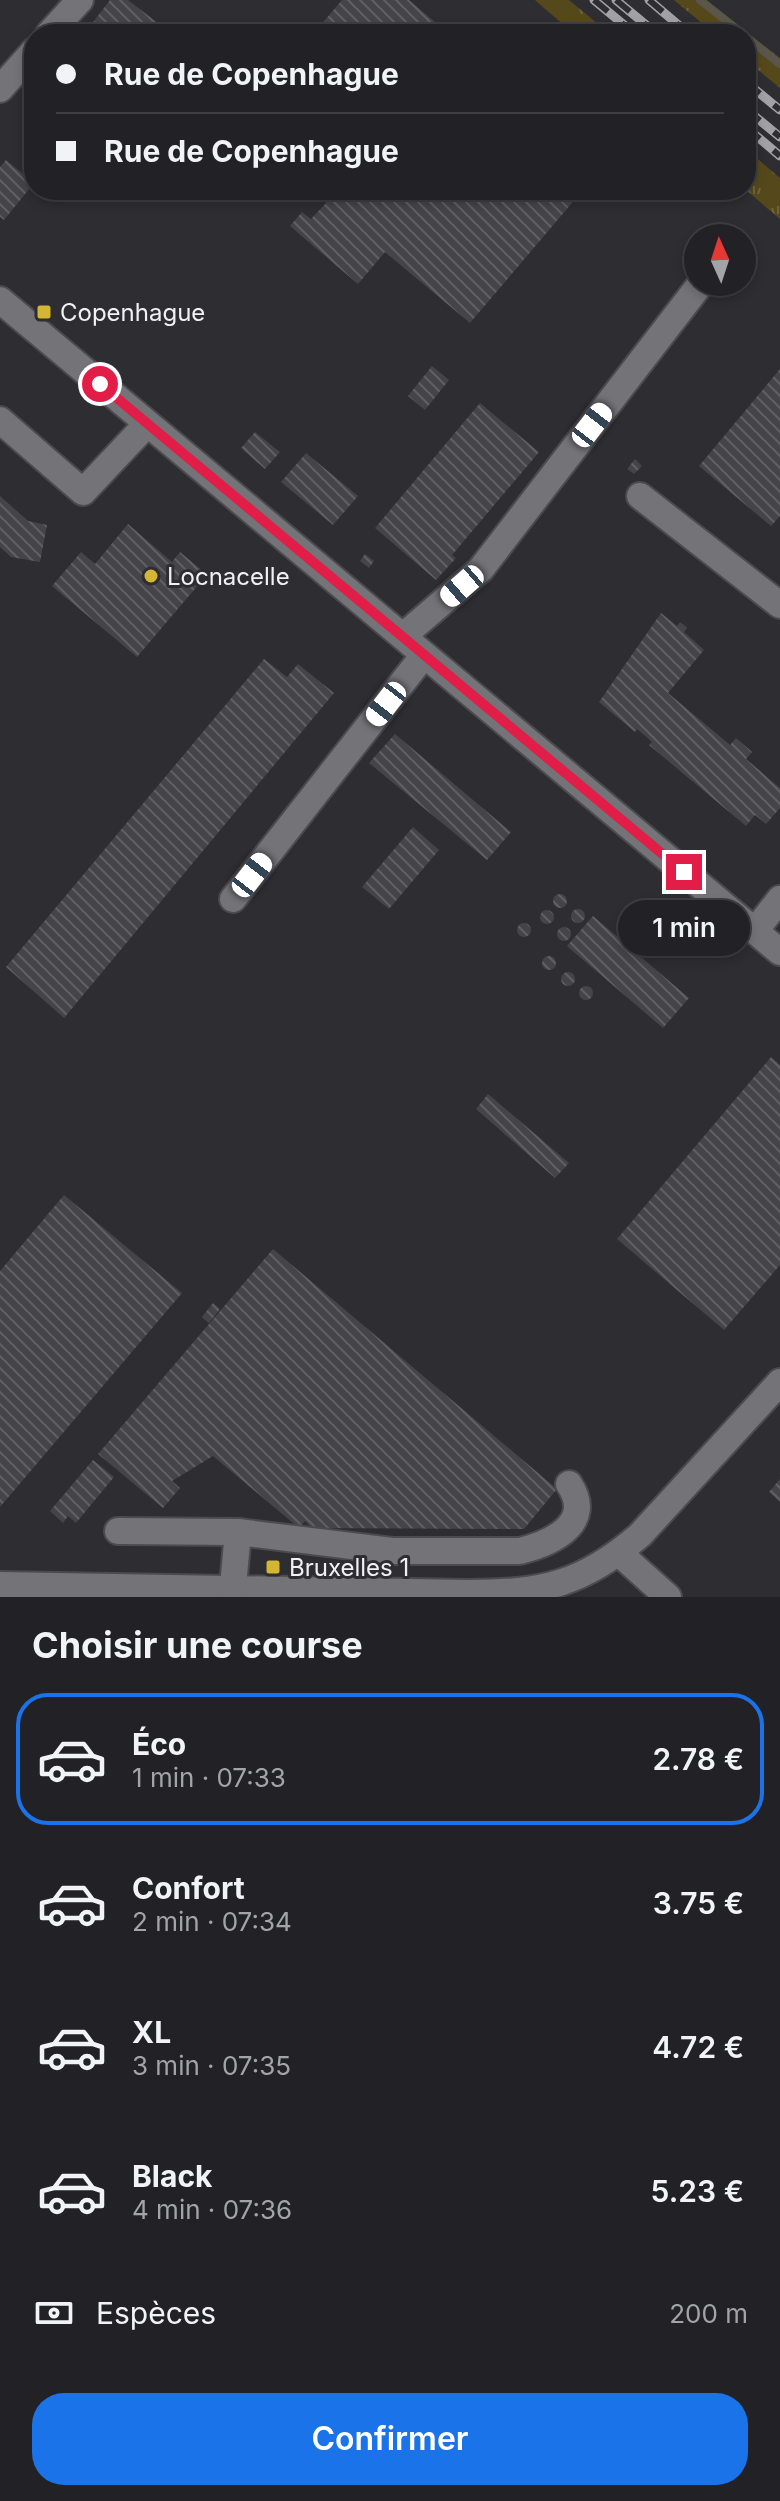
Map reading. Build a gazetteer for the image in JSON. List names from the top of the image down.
{
  "places": {
    "transit": ["Copenhague", "Bruxelles 1"],
    "other": ["Locnacelle"]
  },
  "north": "top",
  "page": {
    "banner": ["Rue de Copenhague", "Rue de Copenhague"],
    "bubble": "1 min",
    "heading": "Choisir une course",
    "list": [
      {
        "name": "Éco",
        "note": "1 min · 07:33",
        "value": "2.78 €"
      },
      {
        "name": "Confort",
        "note": "2 min · 07:34",
        "value": "3.75 €"
      },
      {
        "name": "XL",
        "note": "3 min · 07:35",
        "value": "4.72 €"
      },
      {
        "name": "Black",
        "note": "4 min · 07:36",
        "value": "5.23 €"
      }
    ],
    "pay": ["Espèces", "200 m"],
    "buttons": "Confirmer"
  }
}
